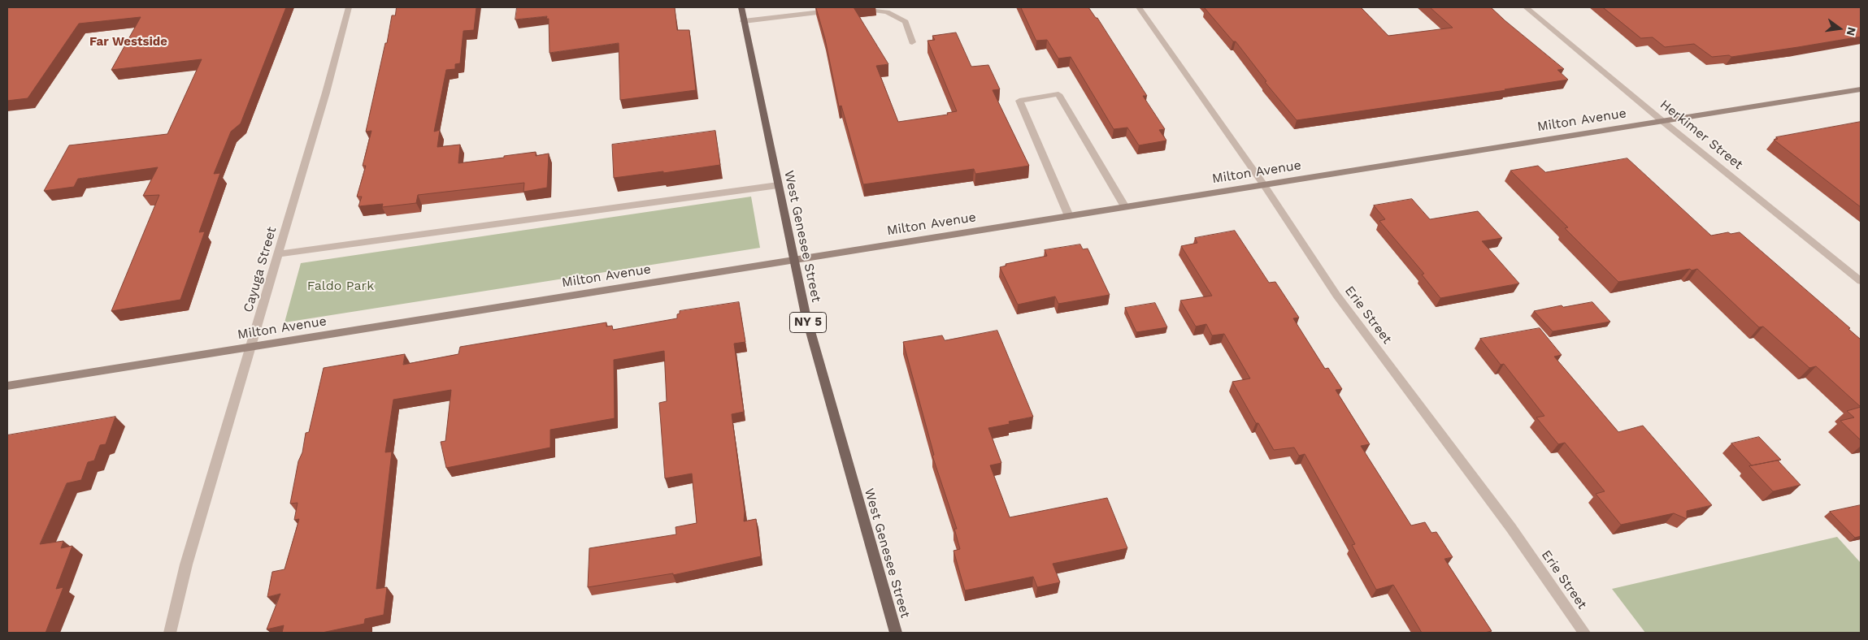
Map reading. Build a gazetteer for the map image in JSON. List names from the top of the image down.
{
  "streets": {
    "main road": ["West Genesee Street", "NY 5"],
    "street": [
      "Milton Avenue",
      "Herkimer Street",
      "Cayuga Street",
      "Erie Street"
    ]
  },
  "crossings": [
    ["Milton Avenue", "Herkimer Street"],
    ["Milton Avenue", "West Genesee Street"],
    ["Milton Avenue", "Cayuga Street"],
    ["Milton Avenue", "Erie Street"]
  ],
  "districts": ["Far Westside"],
  "parks": ["Faldo Park"],
  "north": "right"
}
